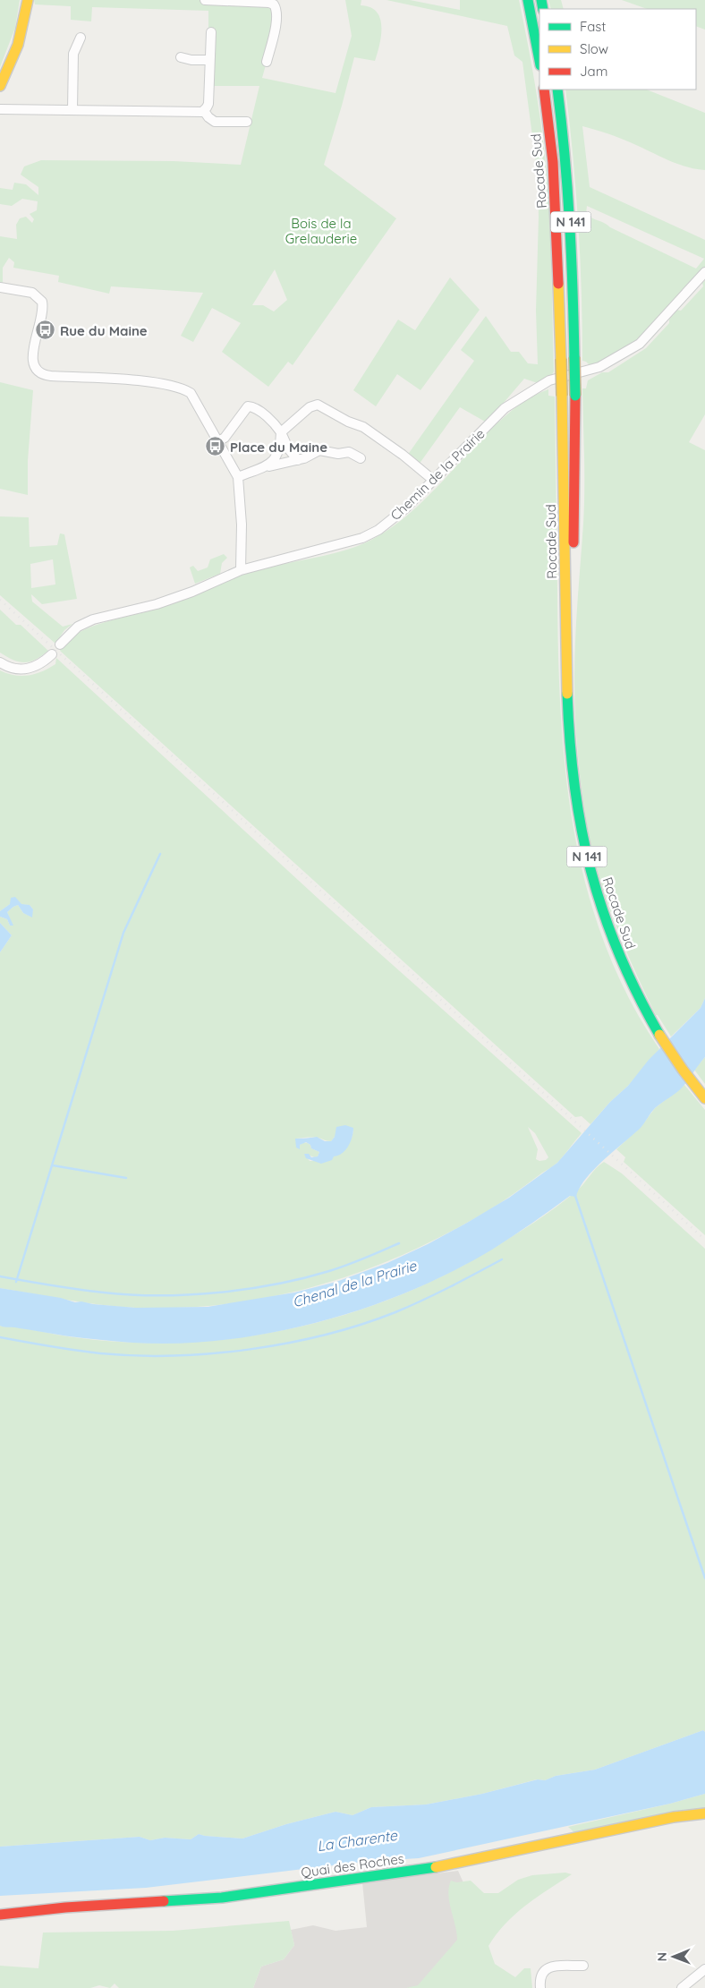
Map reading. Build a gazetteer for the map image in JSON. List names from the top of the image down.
{
  "streets": {
    "main road": ["Rocade Sud", "N 141", "Quai des Roches"],
    "street": ["Chemin de la Prairie"]
  },
  "water": ["Chenal de la Prairie", "La Charente"],
  "parks": ["Bois de la Grelauderie"],
  "places": {
    "bus stop": ["Rue du Maine", "Place du Maine"]
  },
  "legend": ["Fast", "Slow", "Jam"],
  "north": "left"
}
